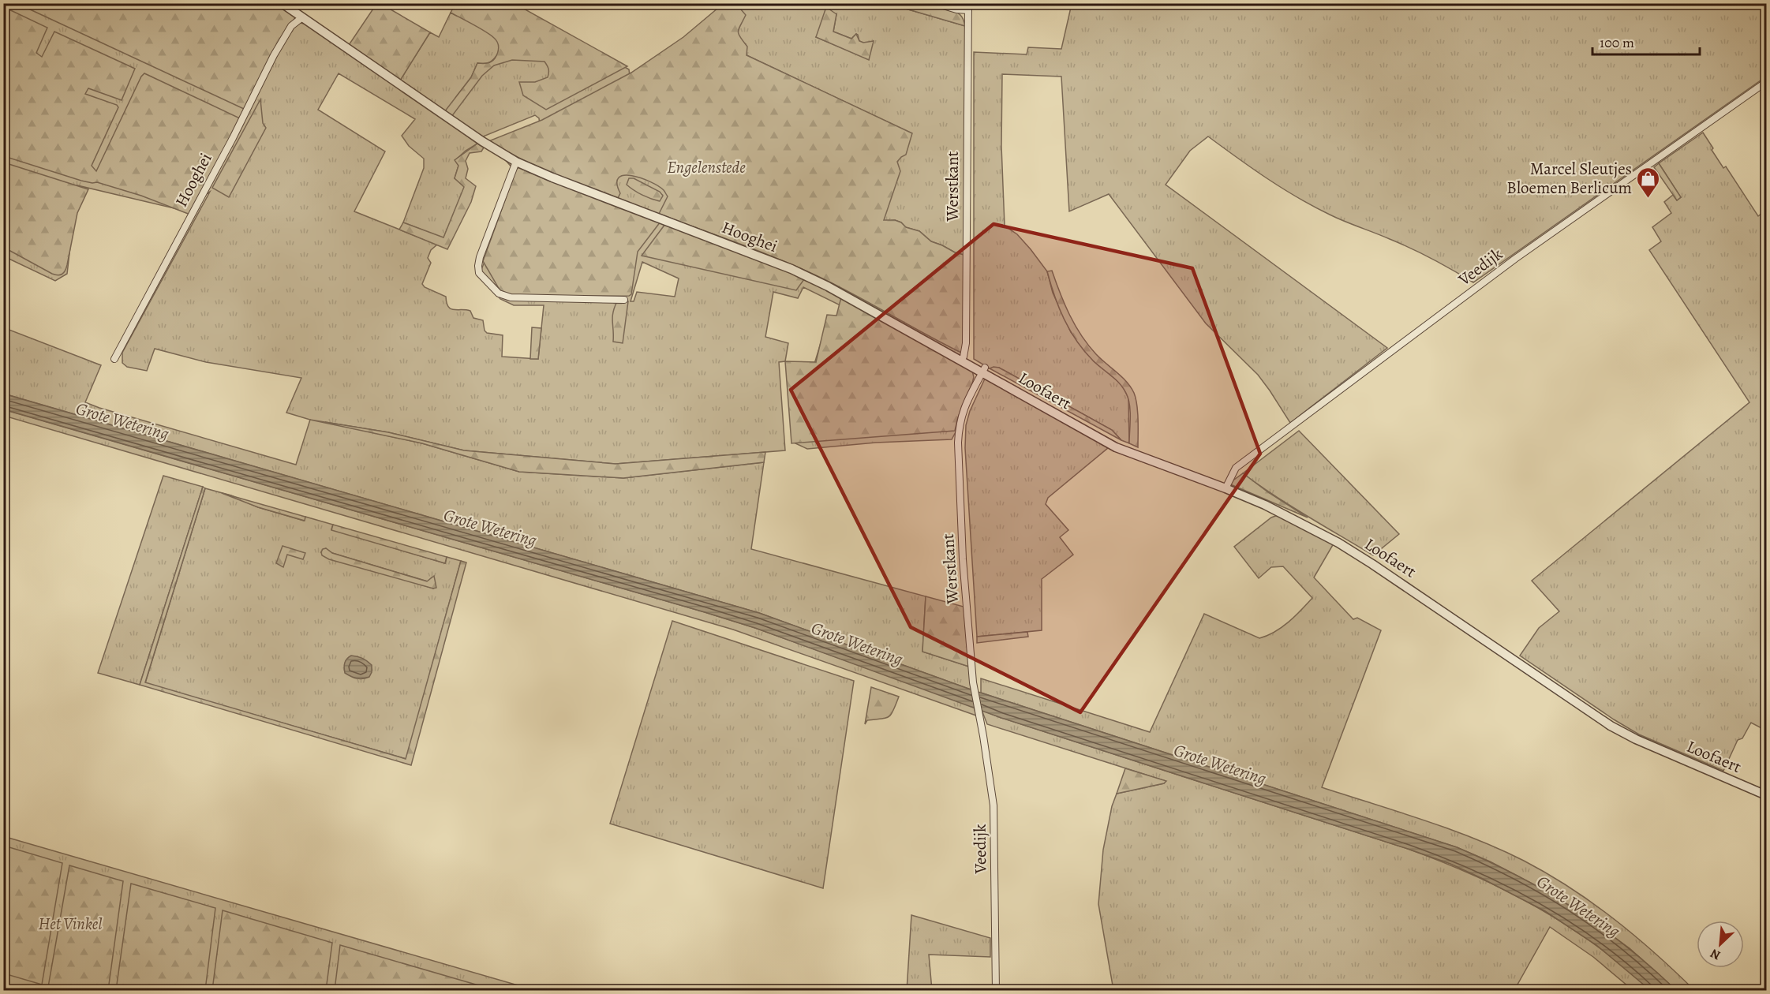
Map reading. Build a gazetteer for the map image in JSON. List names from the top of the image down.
{
  "streets": {
    "street": [
      "Hooghei",
      "Werstkant",
      "Veedijk",
      "Loofaert"
    ]
  },
  "crossings": [
    ["Hooghei", "Werstkant"],
    ["Hooghei", "Loofaert"],
    ["Werstkant", "Veedijk"],
    ["Werstkant", "Loofaert"],
    ["Veedijk", "Loofaert"]
  ],
  "water": ["Grote Wetering"],
  "parks": ["Engelenstede", "Het Vinkel"],
  "places": {
    "shop": ["Marcel Sleutjes Bloemen Berlicum"]
  },
  "scale_bar": "100 m",
  "north": "bottom left"
}
